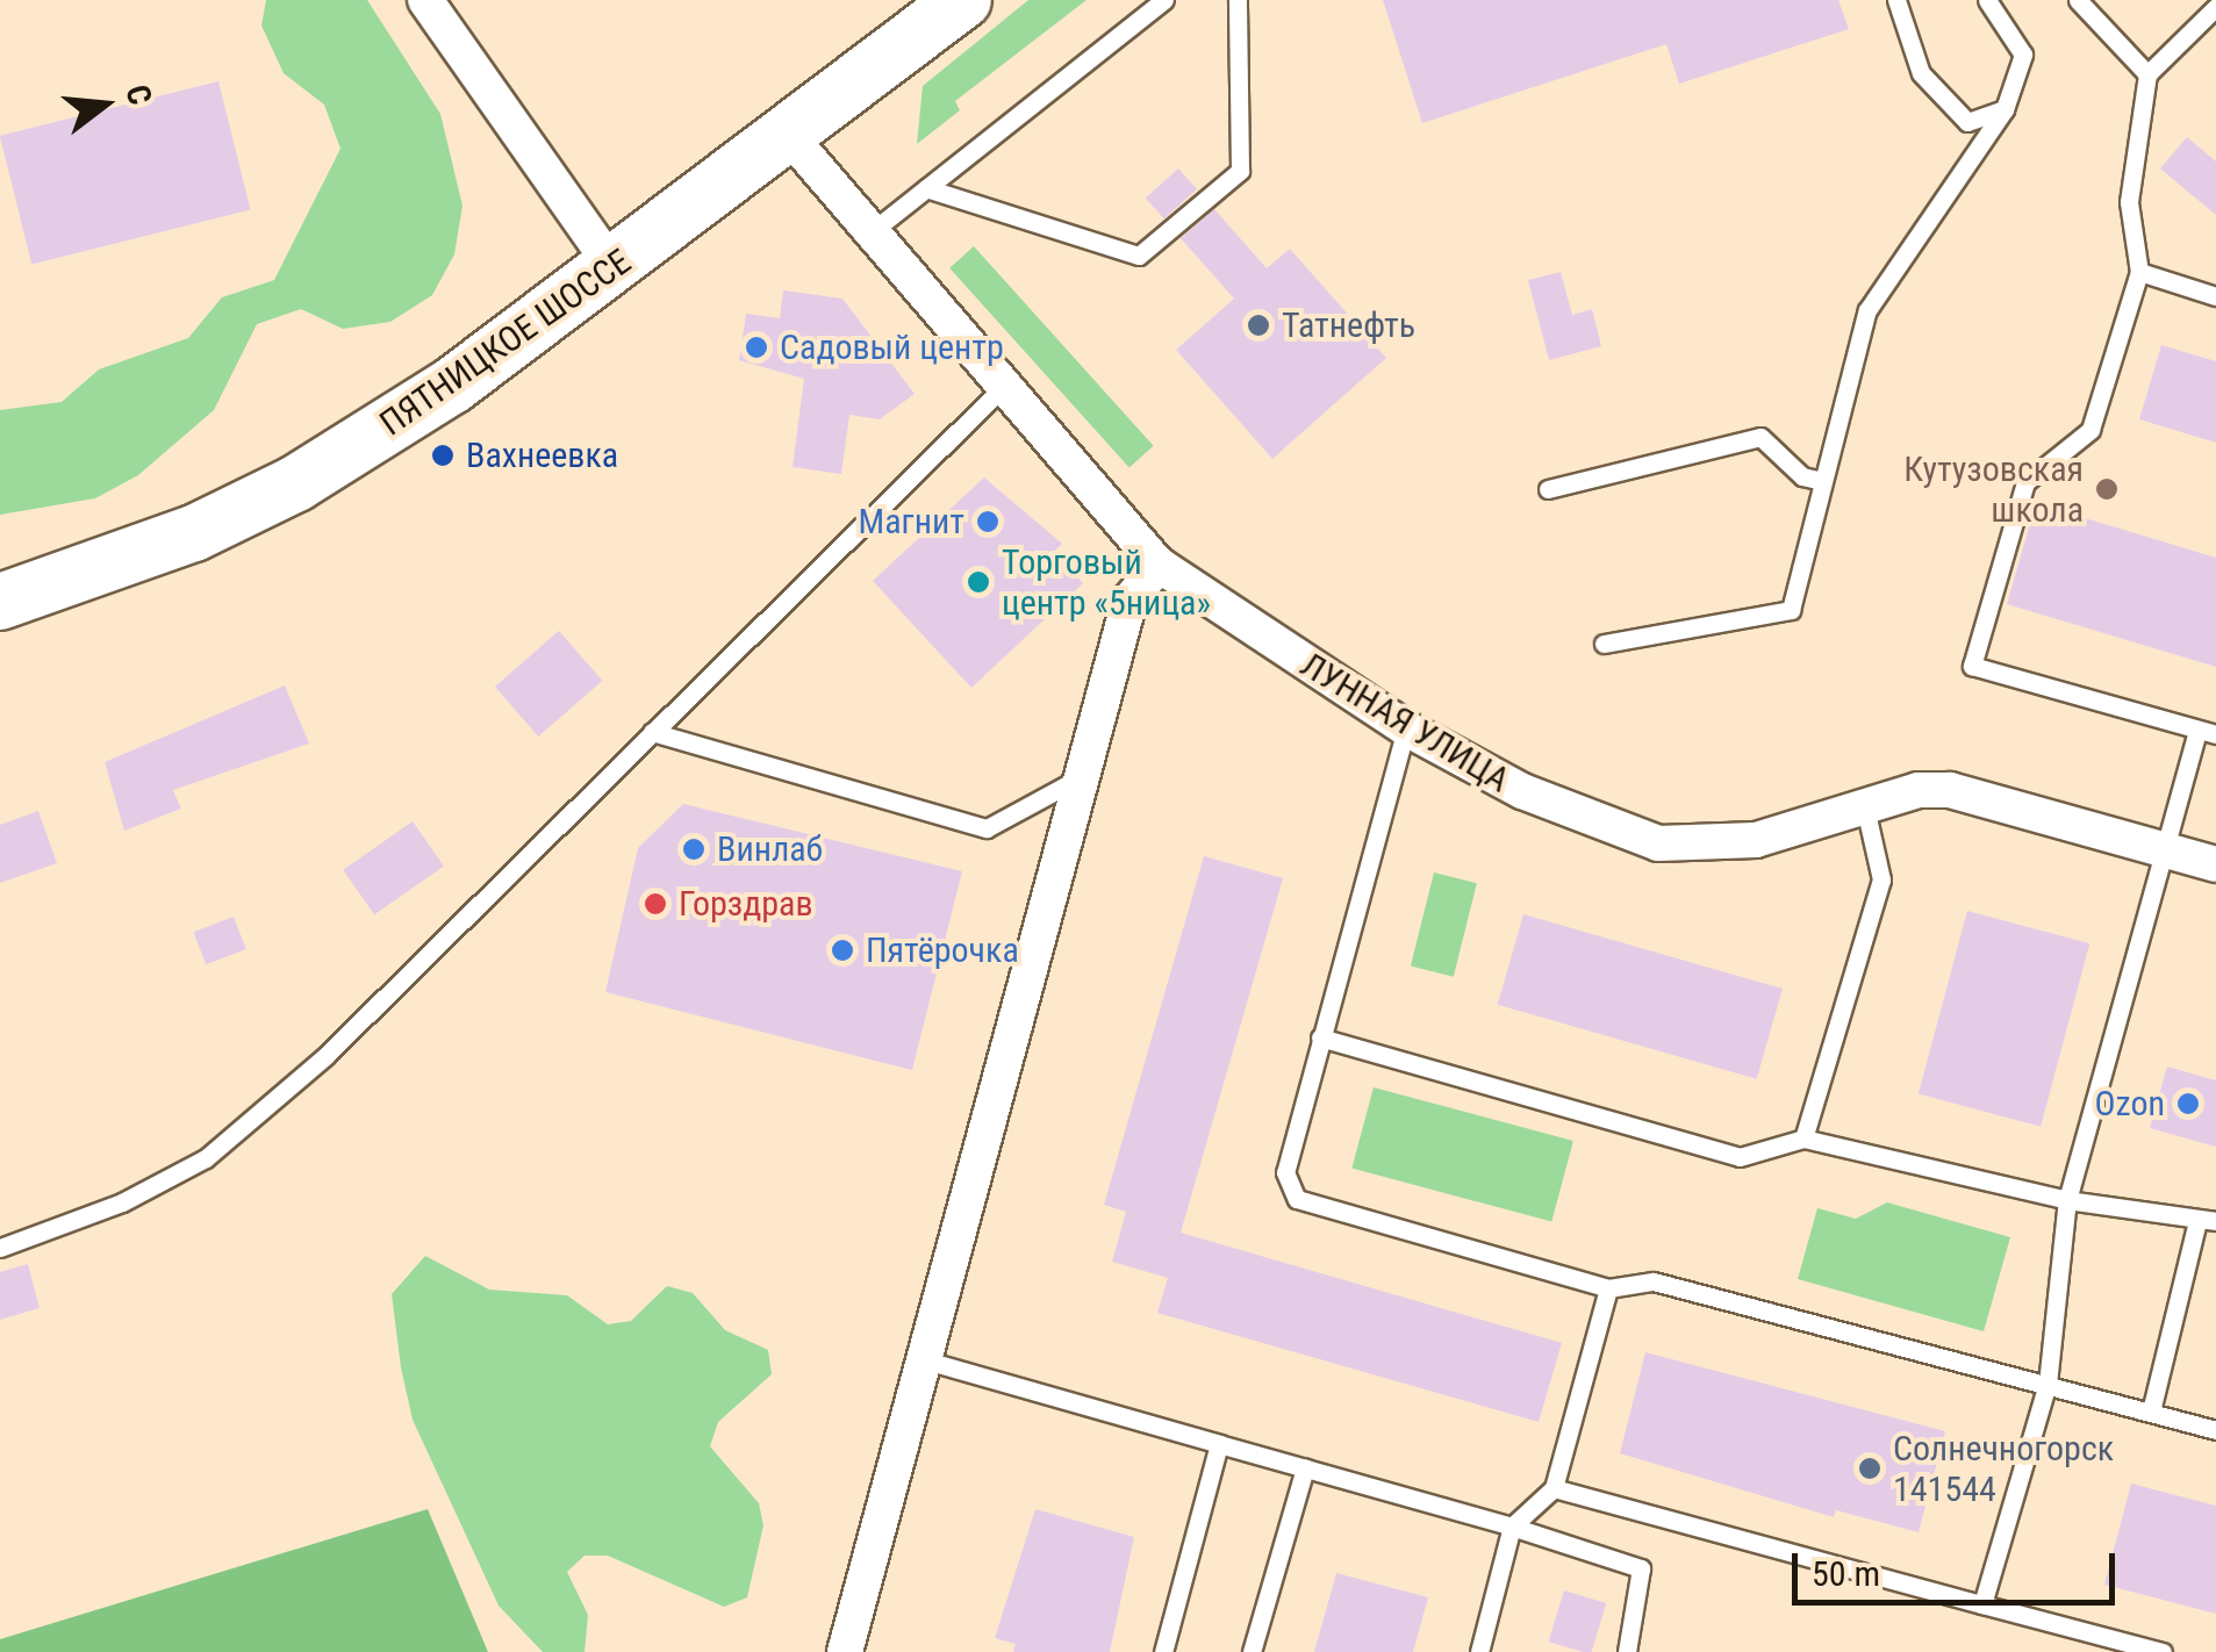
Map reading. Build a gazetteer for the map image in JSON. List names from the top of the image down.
{
  "streets": {
    "main road": ["ПЯТНИЦКОЕ ШОССЕ"],
    "street": ["ЛУННАЯ УЛИЦА"]
  },
  "crossings": [
    ["ПЯТНИЦКОЕ ШОССЕ", "ЛУННАЯ УЛИЦА"]
  ],
  "places": [
    "Татнефть",
    "Садовый центр",
    "Вахнеевка",
    "Кутузовская школа",
    "Магнит",
    "Торговый центр «5ница»",
    "Винлаб",
    "Горздрав",
    "Пятёрочка",
    "Ozon",
    "Солнечногорск 141544"
  ],
  "scale_bar": "50 m",
  "north": "right"
}
